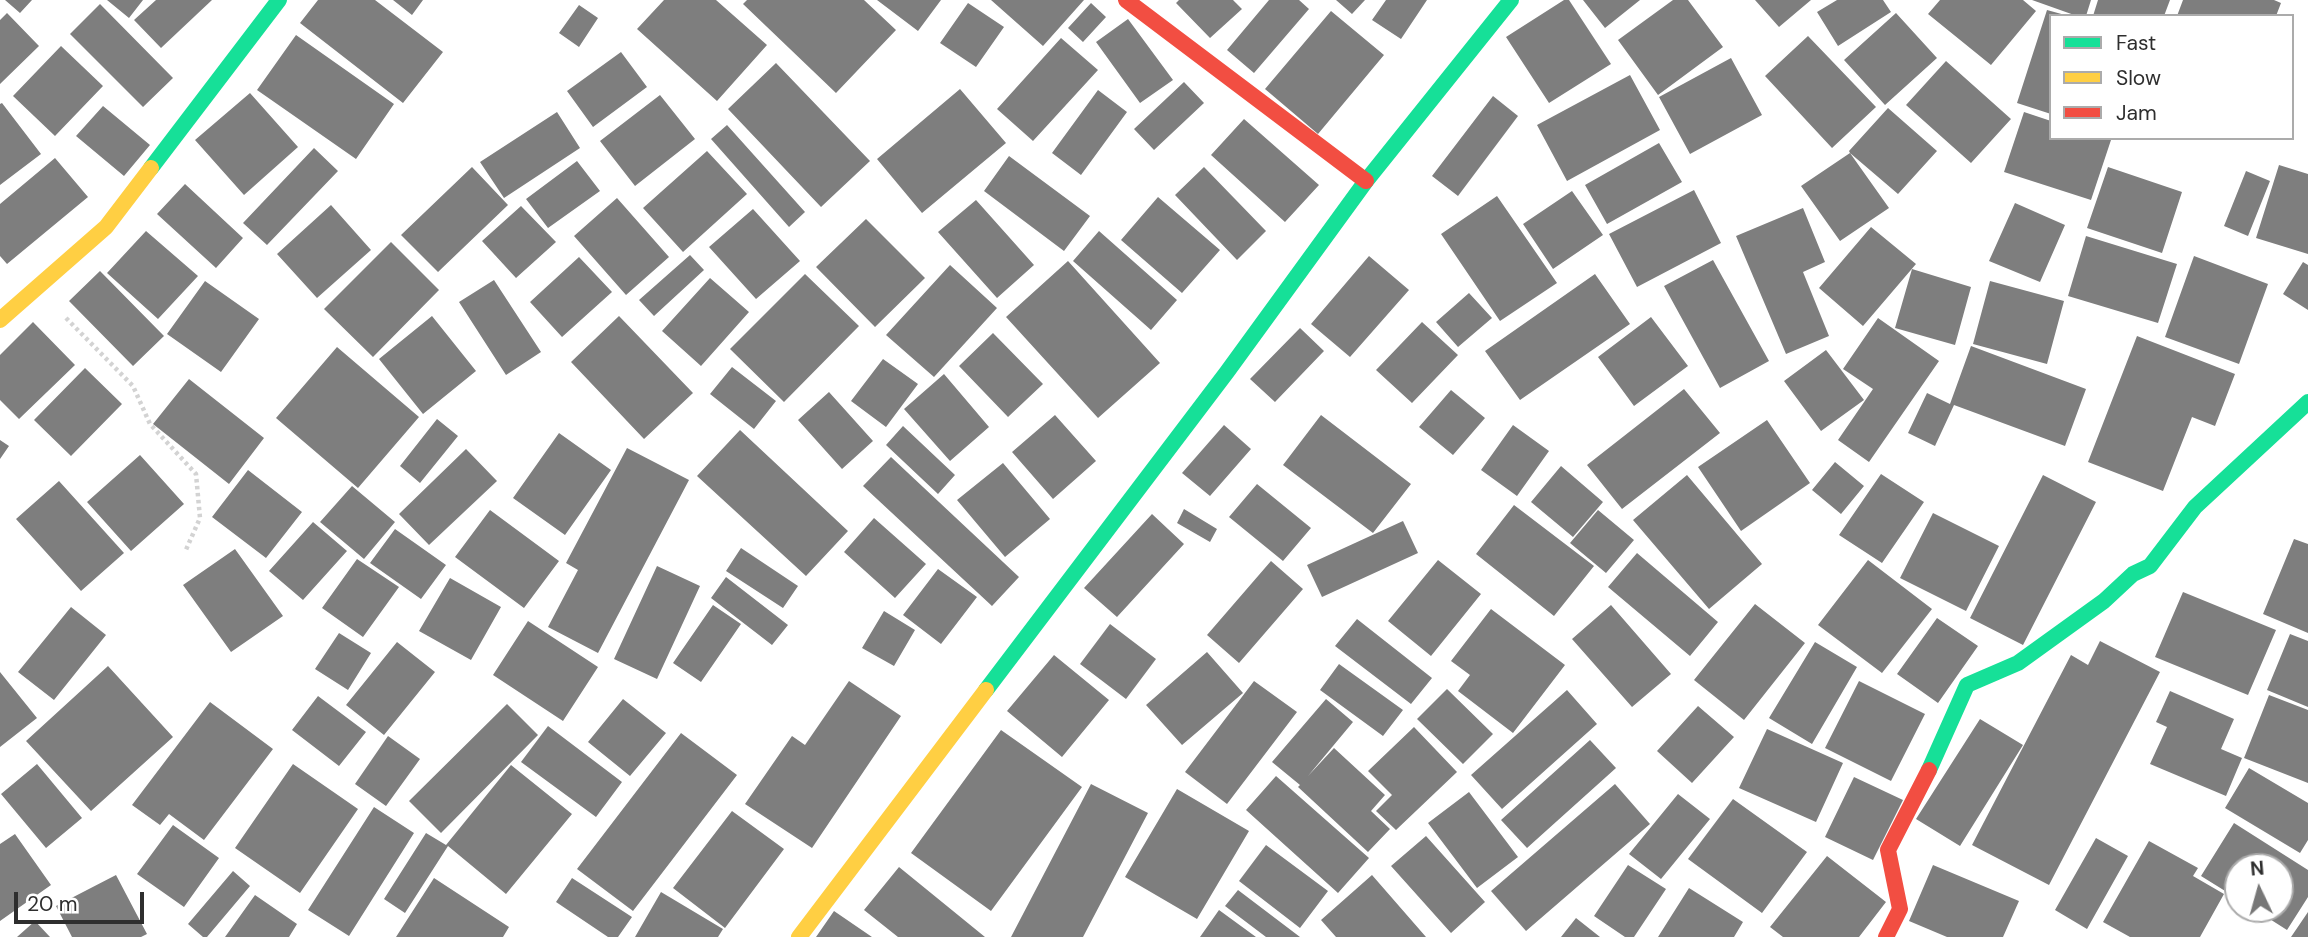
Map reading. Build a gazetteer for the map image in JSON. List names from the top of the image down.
{
  "legend": ["Fast", "Slow", "Jam"],
  "scale_bar": "20 m",
  "north": "top"
}
